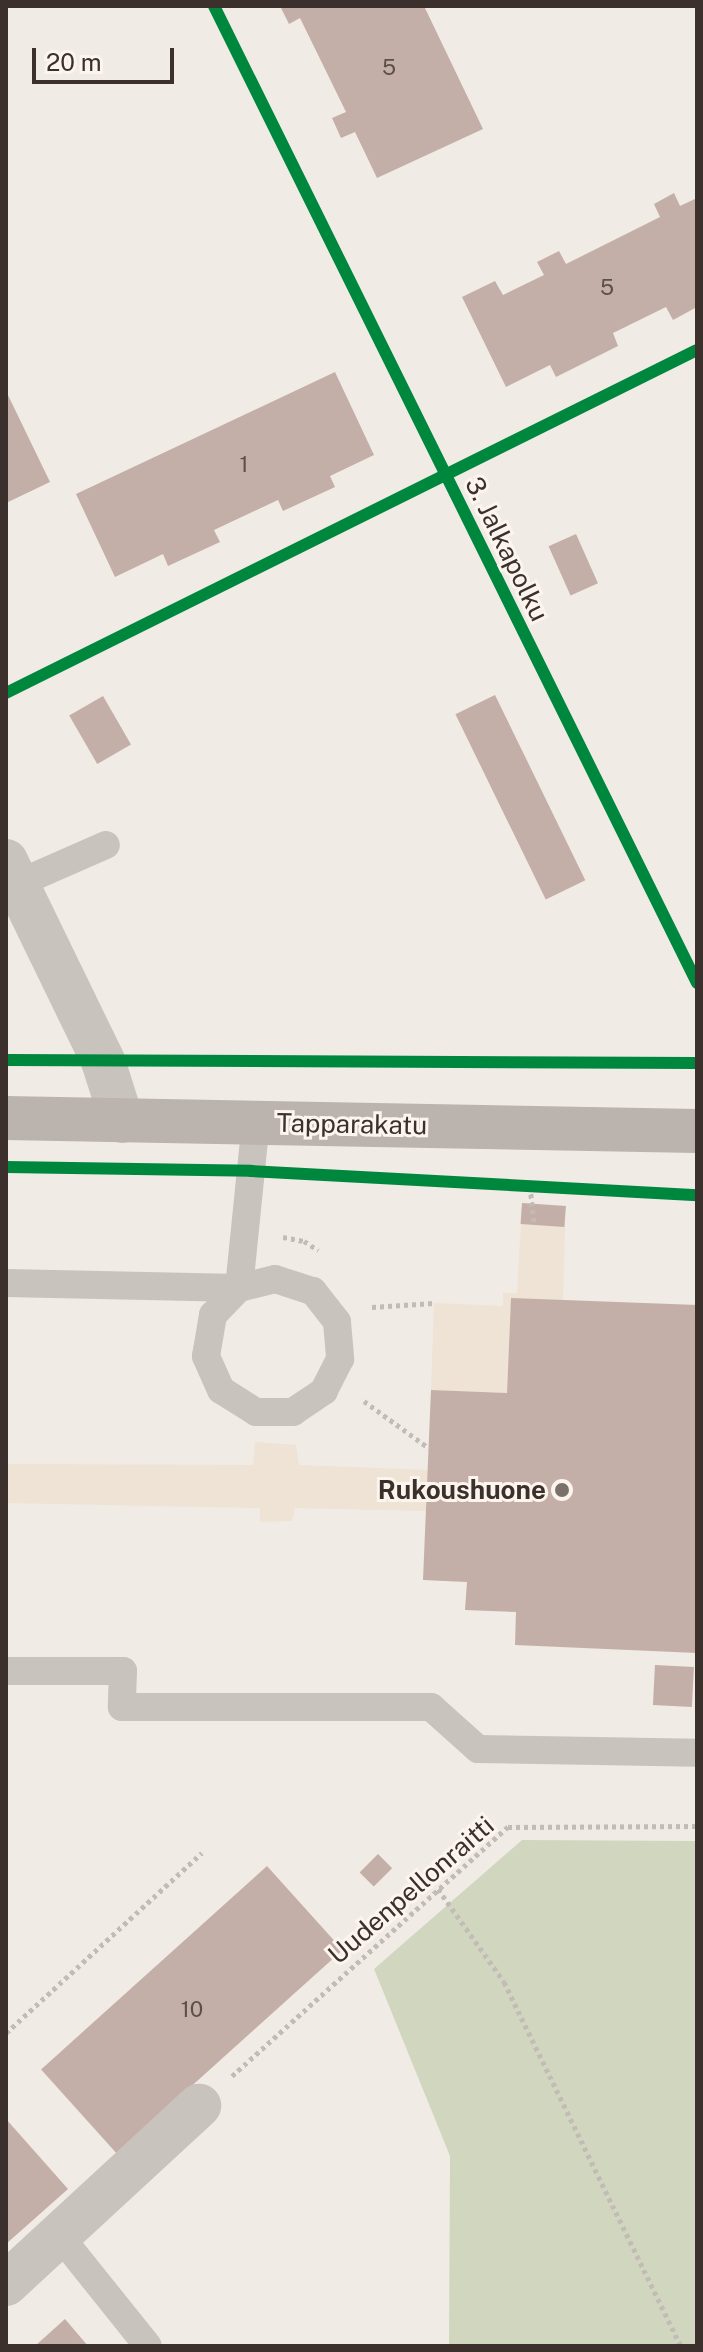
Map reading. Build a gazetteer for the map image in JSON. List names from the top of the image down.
{
  "streets": {
    "main road": ["Tapparakatu"],
    "path": ["Uudenpellonraitti"],
    "cycle path": ["3. Jalkapolku"]
  },
  "places": ["Rukoushuone"],
  "house_numbers": [
    "5",
    "5",
    "1",
    "10"
  ],
  "scale_bar": "20 m"
}
